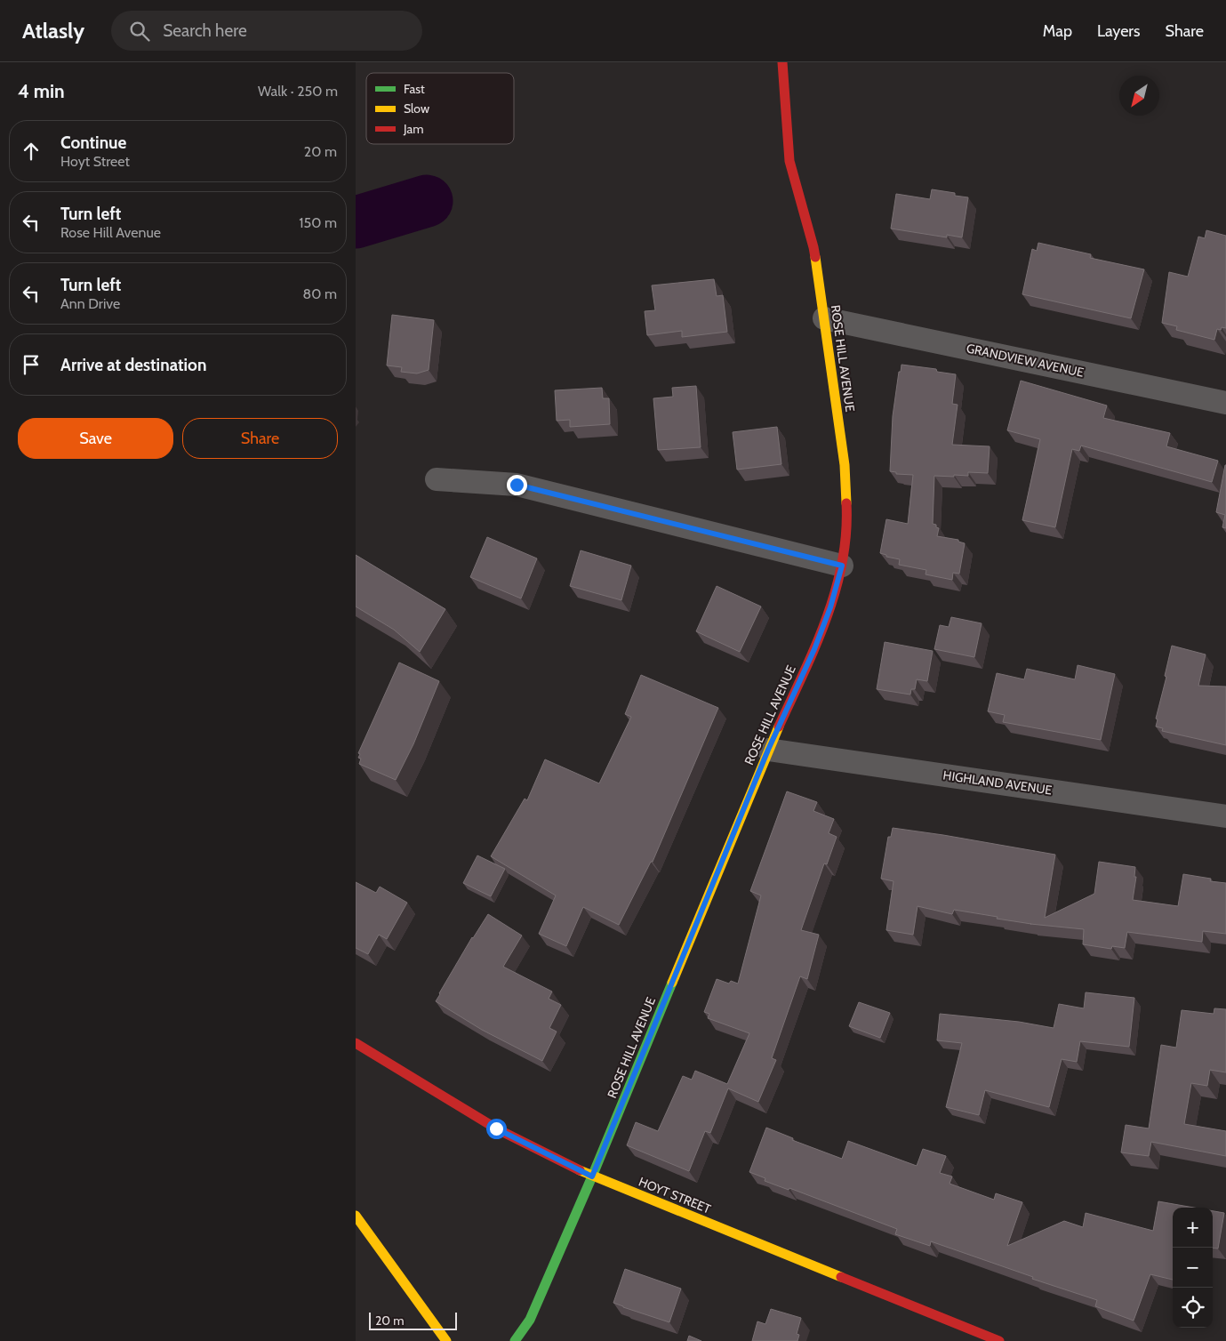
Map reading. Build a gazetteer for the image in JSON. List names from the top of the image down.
{
  "streets": {
    "street": [
      "ROSE HILL AVENUE",
      "GRANDVIEW AVENUE",
      "HIGHLAND AVENUE",
      "HOYT STREET"
    ]
  },
  "crossings": [
    ["ROSE HILL AVENUE", "GRANDVIEW AVENUE"],
    ["ROSE HILL AVENUE", "HIGHLAND AVENUE"],
    ["ROSE HILL AVENUE", "HOYT STREET"]
  ],
  "legend": ["Fast", "Slow", "Jam"],
  "scale_bar": "20 m",
  "north": "bottom left",
  "page": {
    "header": "Atlasly",
    "search": "Search here",
    "nav": ["Map", "Layers", "Share"],
    "heading": ["4 min", "Walk · 250 m"],
    "list": [
      ["Continue", "Hoyt Street", "20 m"],
      ["Turn left", "Rose Hill Avenue", "150 m"],
      ["Turn left", "Ann Drive", "80 m"],
      "Arrive at destination"
    ],
    "buttons": ["Save", "Share"],
    "map_buttons": ["+", "−"],
    "scale": "20 m"
  }
}
